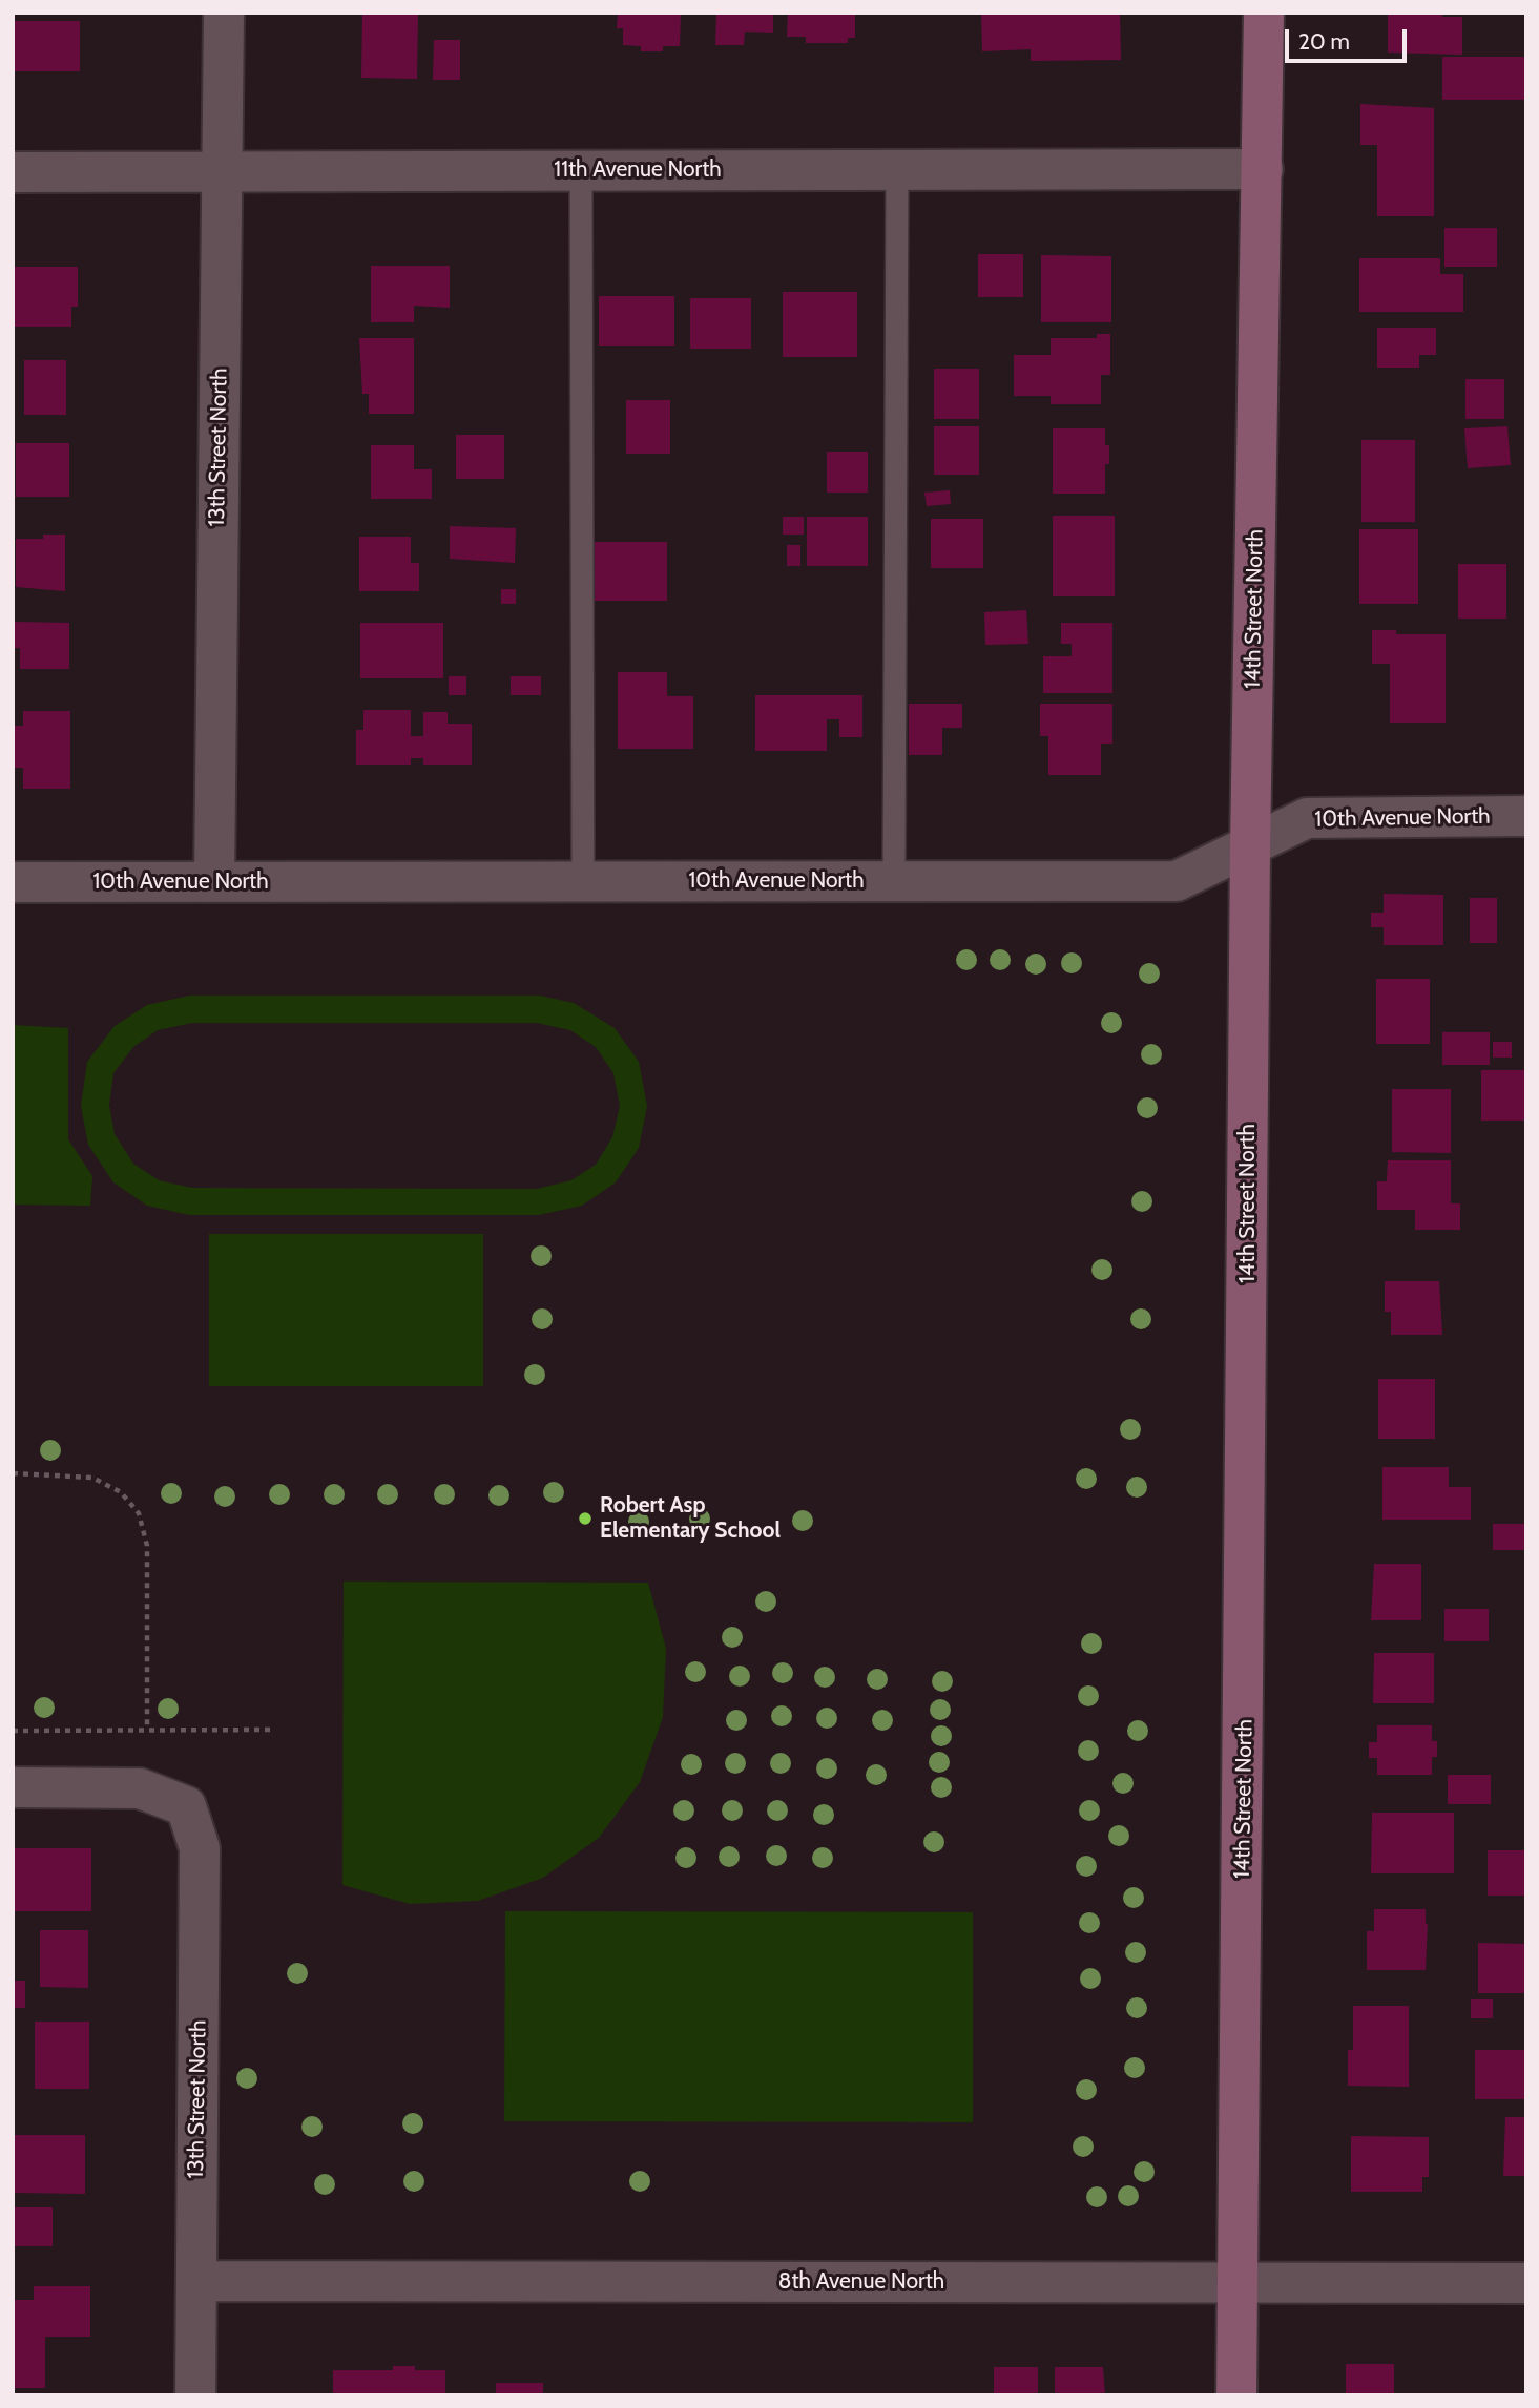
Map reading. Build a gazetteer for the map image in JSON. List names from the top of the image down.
{
  "streets": {
    "street": [
      "11th Avenue North",
      "13th Street North",
      "14th Street North",
      "10th Avenue North",
      "8th Avenue North"
    ]
  },
  "crossings": [
    ["11th Avenue North", "13th Street North"],
    ["11th Avenue North", "14th Street North"],
    ["13th Street North", "10th Avenue North"],
    ["13th Street North", "8th Avenue North"],
    ["14th Street North", "10th Avenue North"],
    ["14th Street North", "8th Avenue North"]
  ],
  "places": ["Robert Asp Elementary School"],
  "scale_bar": "20 m"
}
